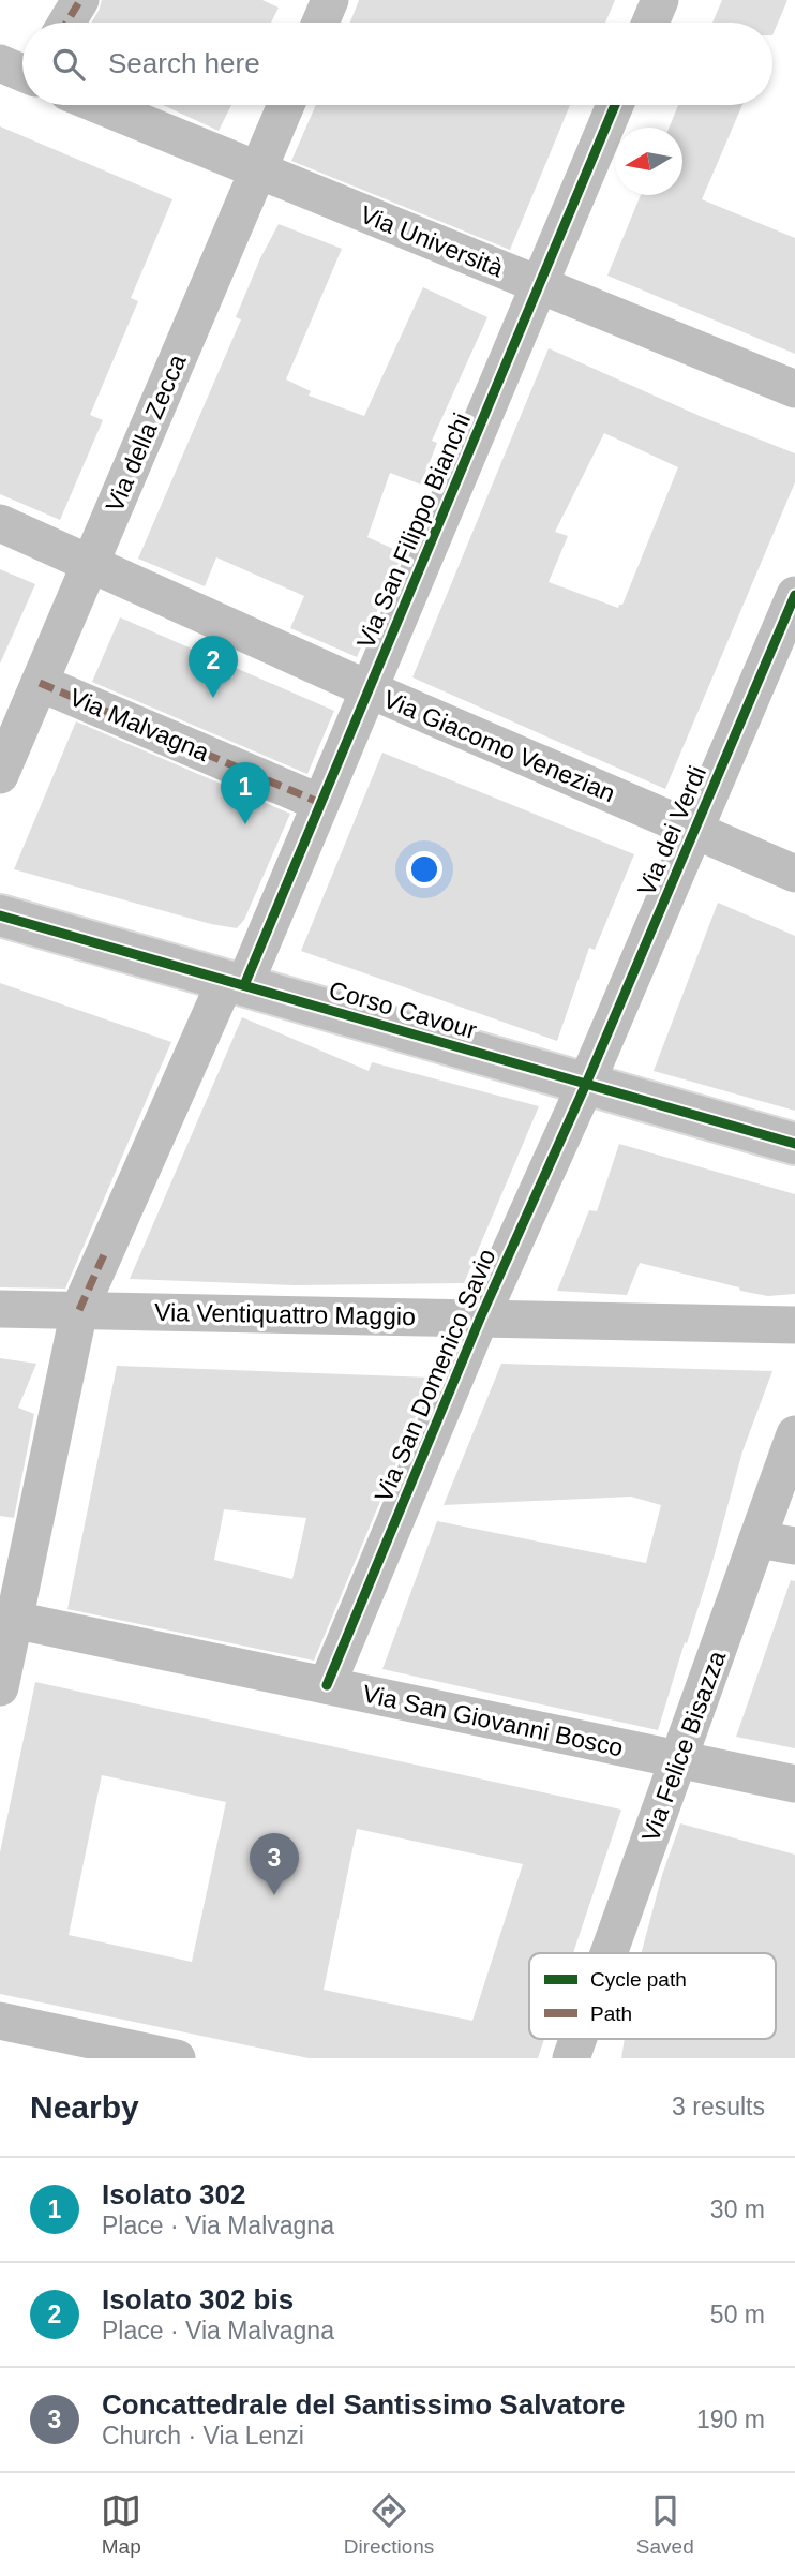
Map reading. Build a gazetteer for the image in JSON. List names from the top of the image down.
{
  "streets": {
    "main road": ["Corso Cavour"],
    "street": [
      "Via Università",
      "Via della Zecca",
      "Via San Filippo Bianchi",
      "Via Malvagna",
      "Via Giacomo Venezian",
      "Via dei Verdi",
      "Via Ventiquattro Maggio",
      "Via San Domenico Savio",
      "Via San Giovanni Bosco",
      "Via Felice Bisazza"
    ]
  },
  "crossings": [
    ["Via Università", "Via della Zecca"],
    ["Via Università", "Via San Filippo Bianchi"],
    ["Via della Zecca", "Via Malvagna"],
    ["Via della Zecca", "Via Giacomo Venezian"],
    ["Via San Filippo Bianchi", "Via Malvagna"],
    ["Via San Filippo Bianchi", "Via Giacomo Venezian"],
    ["Via San Filippo Bianchi", "Corso Cavour"],
    ["Via San Filippo Bianchi", "Via Ventiquattro Maggio"],
    ["Via San Filippo Bianchi", "Via San Giovanni Bosco"],
    ["Via Giacomo Venezian", "Via dei Verdi"],
    ["Via dei Verdi", "Corso Cavour"],
    ["Via dei Verdi", "Via San Domenico Savio"],
    ["Corso Cavour", "Via San Domenico Savio"],
    ["Via Ventiquattro Maggio", "Via San Domenico Savio"],
    ["Via San Domenico Savio", "Via San Giovanni Bosco"],
    ["Via San Giovanni Bosco", "Via Felice Bisazza"]
  ],
  "legend": ["Cycle path", "Path"],
  "north": "left",
  "page": {
    "search": "Search here",
    "pins": ["2", "1", "3"],
    "heading": ["Nearby", "3 results"],
    "list": [
      {
        "mark": "1",
        "name": "Isolato 302",
        "note": "Place · Via Malvagna",
        "value": "30 m"
      },
      {
        "mark": "2",
        "name": "Isolato 302 bis",
        "note": "Place · Via Malvagna",
        "value": "50 m"
      },
      {
        "mark": "3",
        "name": "Concattedrale del Santissimo Salvatore",
        "note": "Church · Via Lenzi",
        "value": "190 m"
      }
    ],
    "nav": ["Map", "Directions", "Saved"]
  }
}
